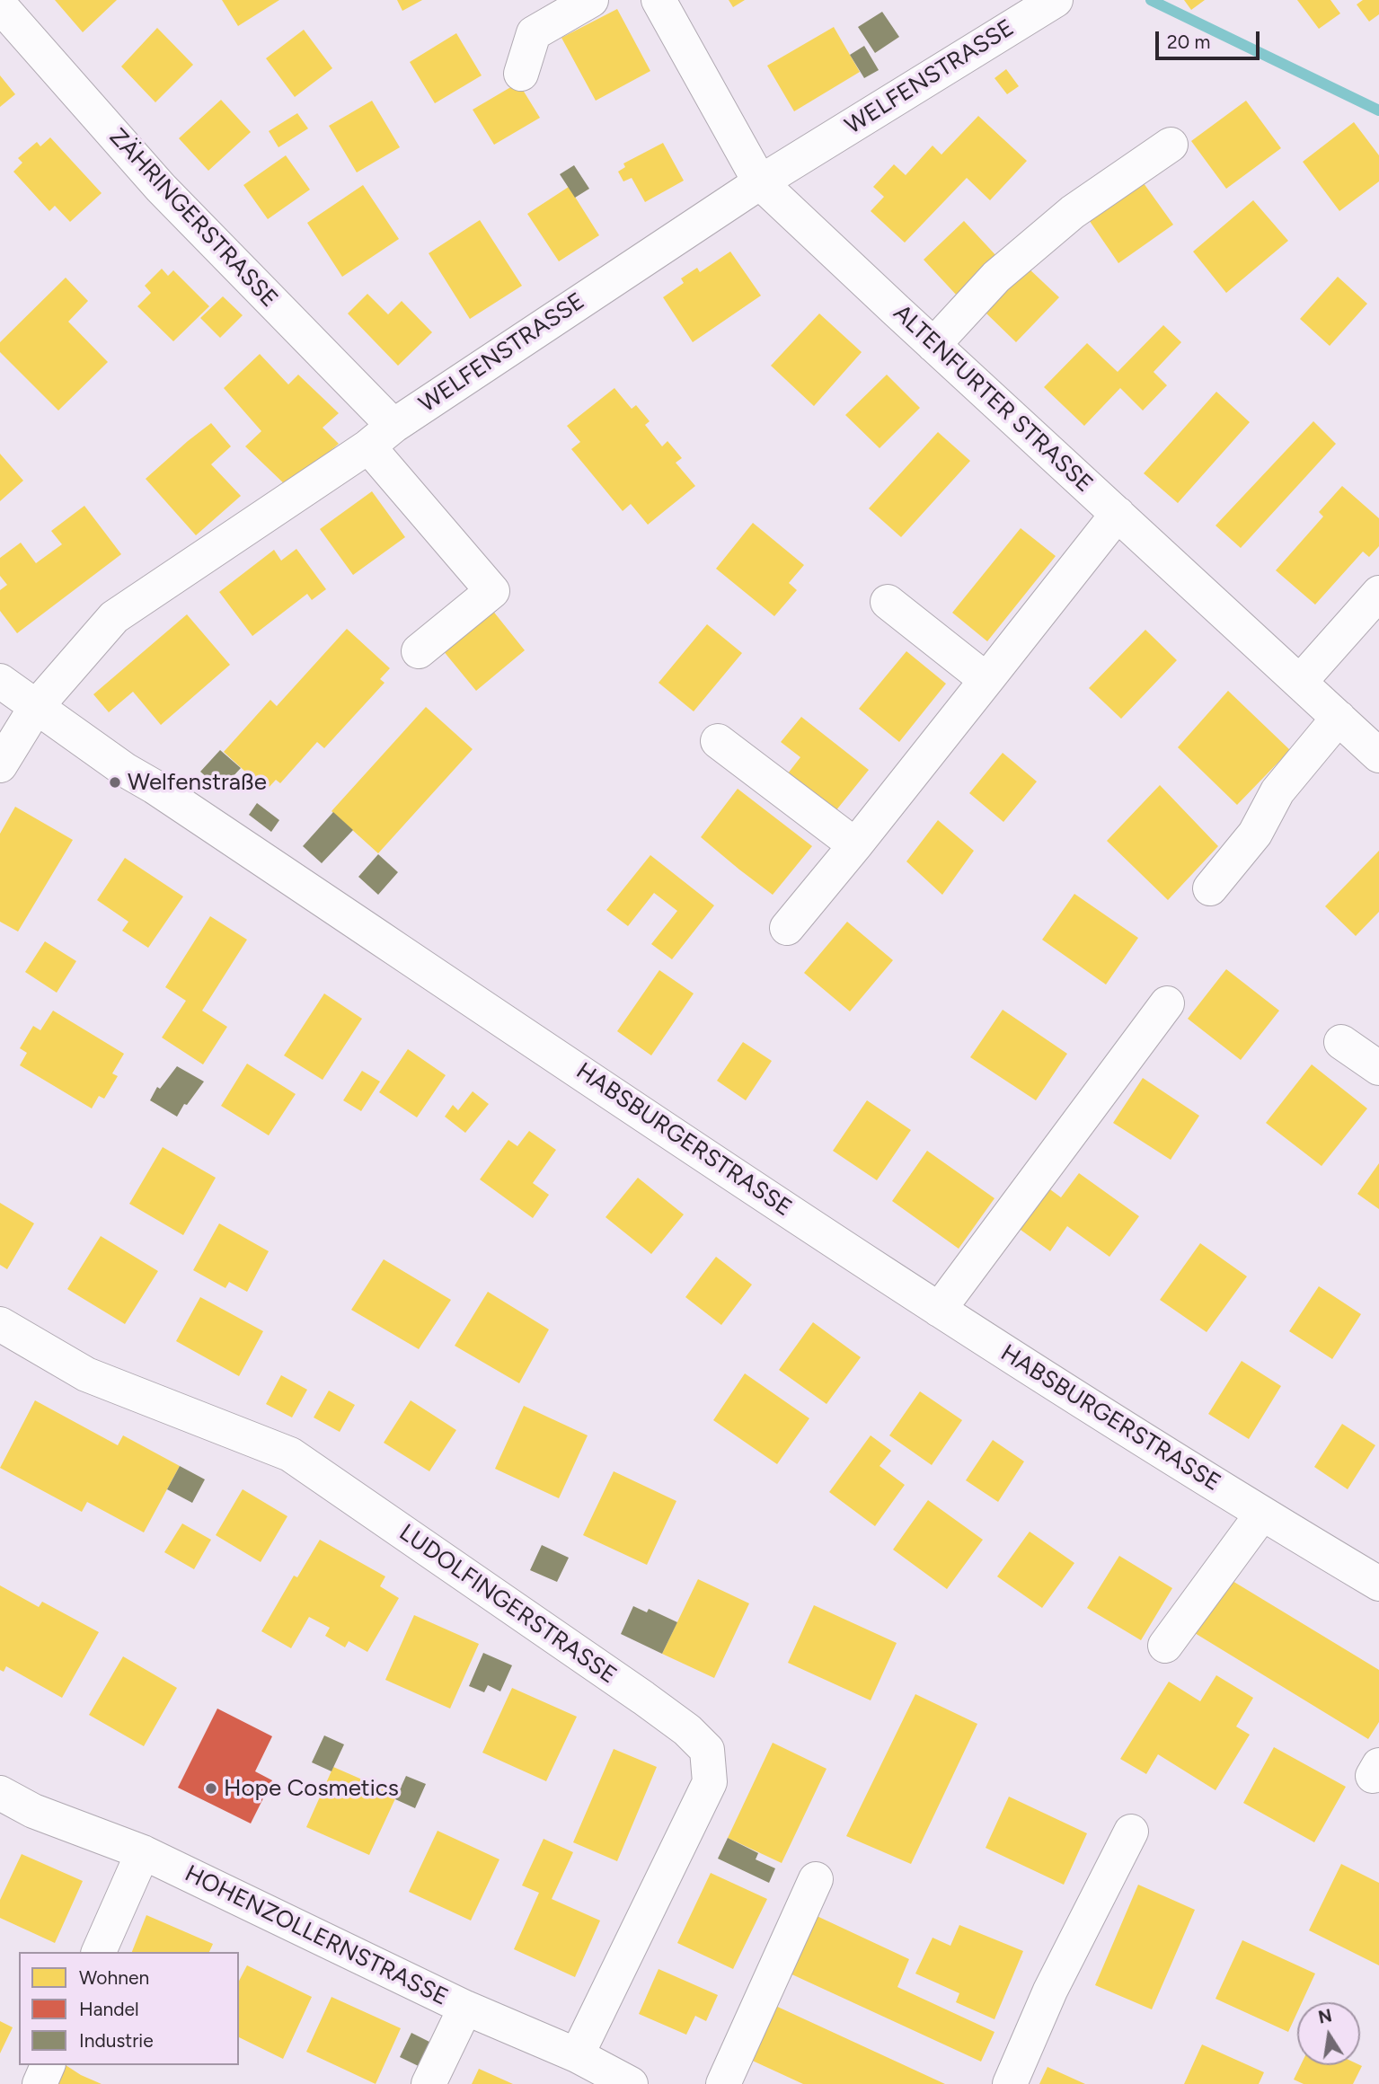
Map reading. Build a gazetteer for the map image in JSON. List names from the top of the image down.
{
  "streets": {
    "street": [
      "WELFENSTRASSE",
      "ZÄHRINGERSTRASSE",
      "ALTENFURTER STRASSE",
      "HABSBURGERSTRASSE",
      "LUDOLFINGERSTRASSE",
      "HOHENZOLLERNSTRASSE"
    ]
  },
  "crossings": [
    ["WELFENSTRASSE", "ZÄHRINGERSTRASSE"],
    ["WELFENSTRASSE", "ALTENFURTER STRASSE"],
    ["WELFENSTRASSE", "HABSBURGERSTRASSE"],
    ["LUDOLFINGERSTRASSE", "HOHENZOLLERNSTRASSE"]
  ],
  "places": ["Welfenstraße", "Hope Cosmetics"],
  "legend": ["Wohnen", "Handel", "Industrie"],
  "scale_bar": "20 m",
  "north": "top"
}
